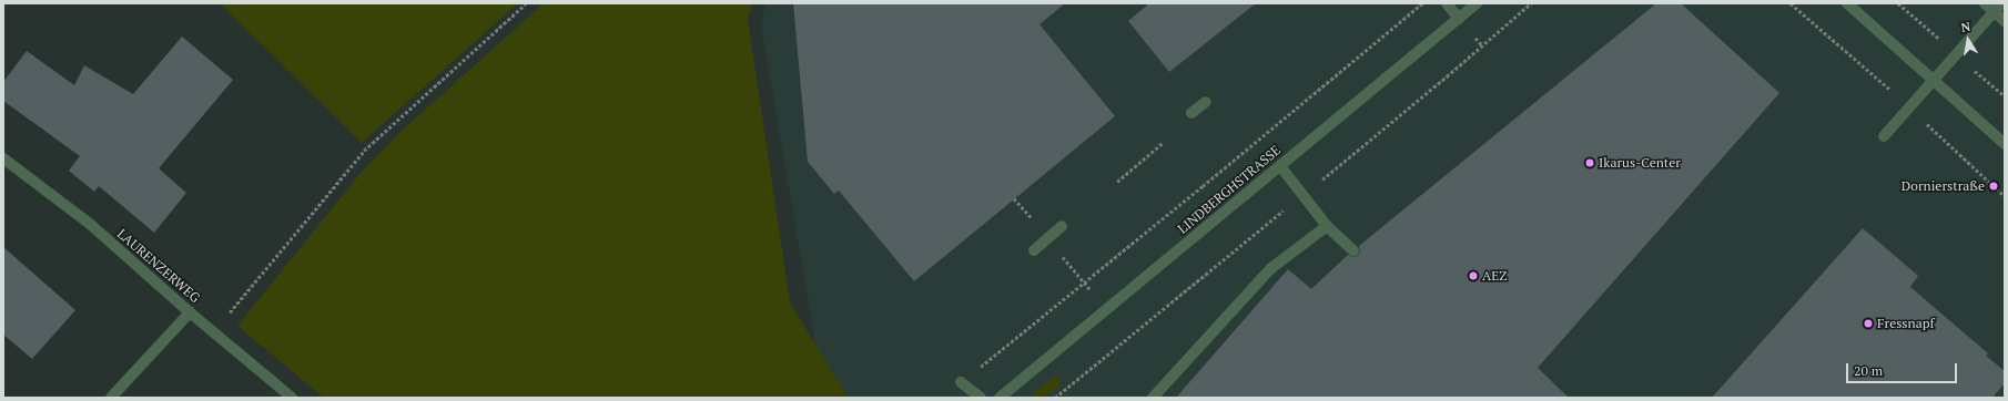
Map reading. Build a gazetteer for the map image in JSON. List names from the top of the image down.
{
  "streets": {
    "street": ["LINDBERGHSTRASSE", "LAURENZERWEG"]
  },
  "places": [
    "Ikarus-Center",
    "Dornierstraße",
    "AEZ",
    "Fressnapf"
  ],
  "scale_bar": "20 m",
  "north": "top"
}
